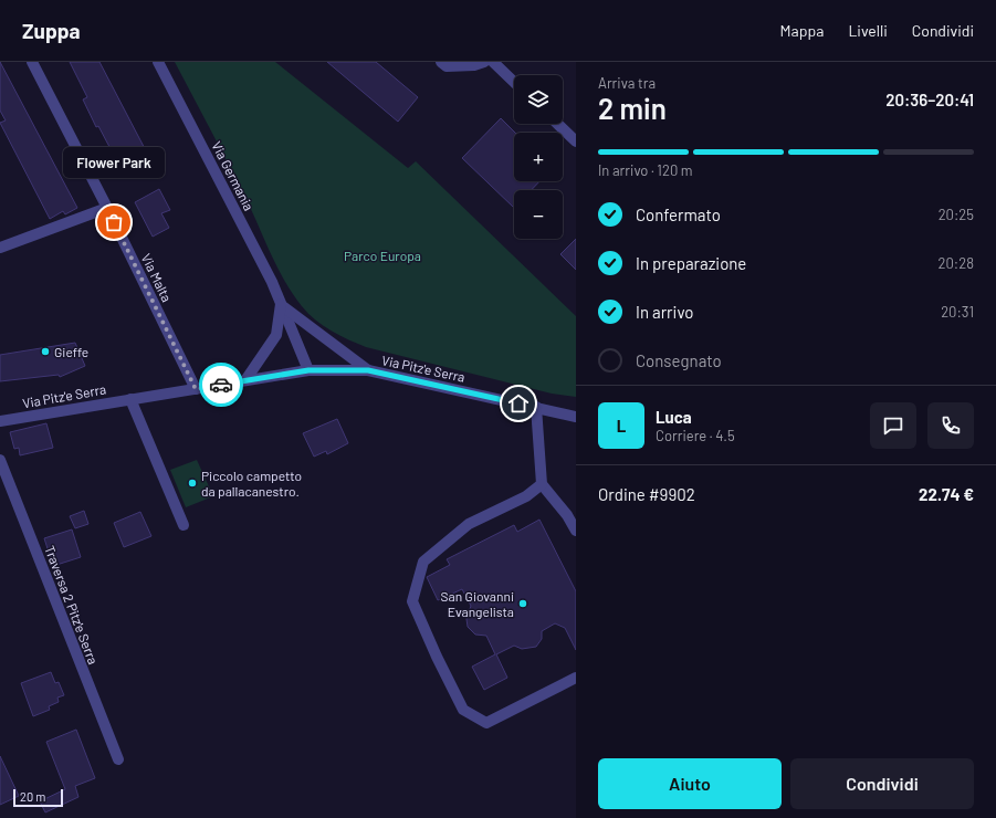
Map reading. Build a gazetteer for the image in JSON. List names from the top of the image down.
{
  "streets": {
    "street": [
      "Via Germania",
      "Via Malta",
      "Via Pitz'e Serra",
      "Traversa 2 Pitz'e Serra"
    ]
  },
  "crossings": [
    ["Via Germania", "Via Pitz'e Serra"],
    ["Via Malta", "Via Pitz'e Serra"]
  ],
  "parks": ["Parco Europa"],
  "places": [
    "Flower Park",
    "Gieffe",
    "Piccolo campetto da pallacanestro.",
    "San Giovanni Evangelista"
  ],
  "scale_bar": "20 m",
  "page": {
    "header": "Zuppa",
    "nav": ["Mappa", "Livelli", "Condividi"],
    "heading": ["2 min", "Arriva tra", "20:36–20:41"],
    "panel": [
      "Luca",
      "Corriere · 4.5",
      "Ordine #9902",
      "22.74 €"
    ],
    "map_buttons": ["+", "−"],
    "bar": "In arrivo · 120 m",
    "bubble": "Flower Park",
    "list": [
      ["Confermato", "20:25"],
      ["In preparazione", "20:28"],
      ["In arrivo", "20:31"],
      "Consegnato"
    ],
    "round": "L",
    "buttons": ["Aiuto", "Condividi"],
    "scale": "20 m"
  }
}
